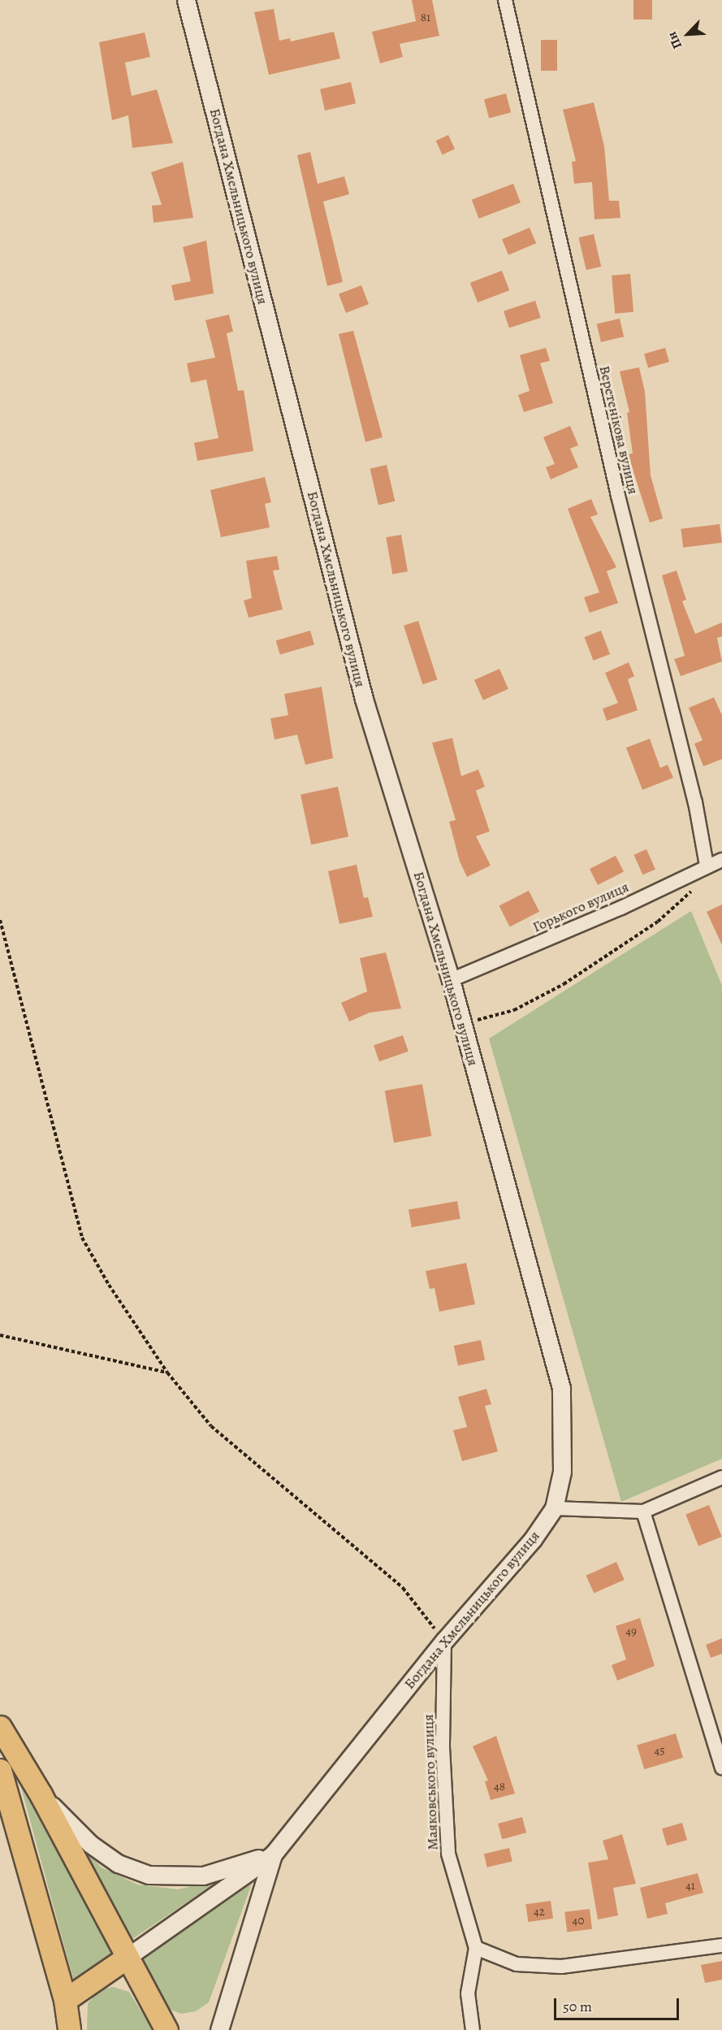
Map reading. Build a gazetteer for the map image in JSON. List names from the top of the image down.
{
  "streets": {
    "street": [
      "Богдана Хмельницького вулиця",
      "Веретенікова вулиця",
      "Горького вулиця",
      "Маяковського вулиця"
    ]
  },
  "crossings": [
    ["Богдана Хмельницького вулиця", "Горького вулиця"],
    ["Богдана Хмельницького вулиця", "Маяковського вулиця"],
    ["Веретенікова вулиця", "Горького вулиця"]
  ],
  "house_numbers": [
    "81",
    "49",
    "45",
    "48",
    "41",
    "42",
    "40"
  ],
  "scale_bar": "50 m",
  "north": "bottom left"
}
